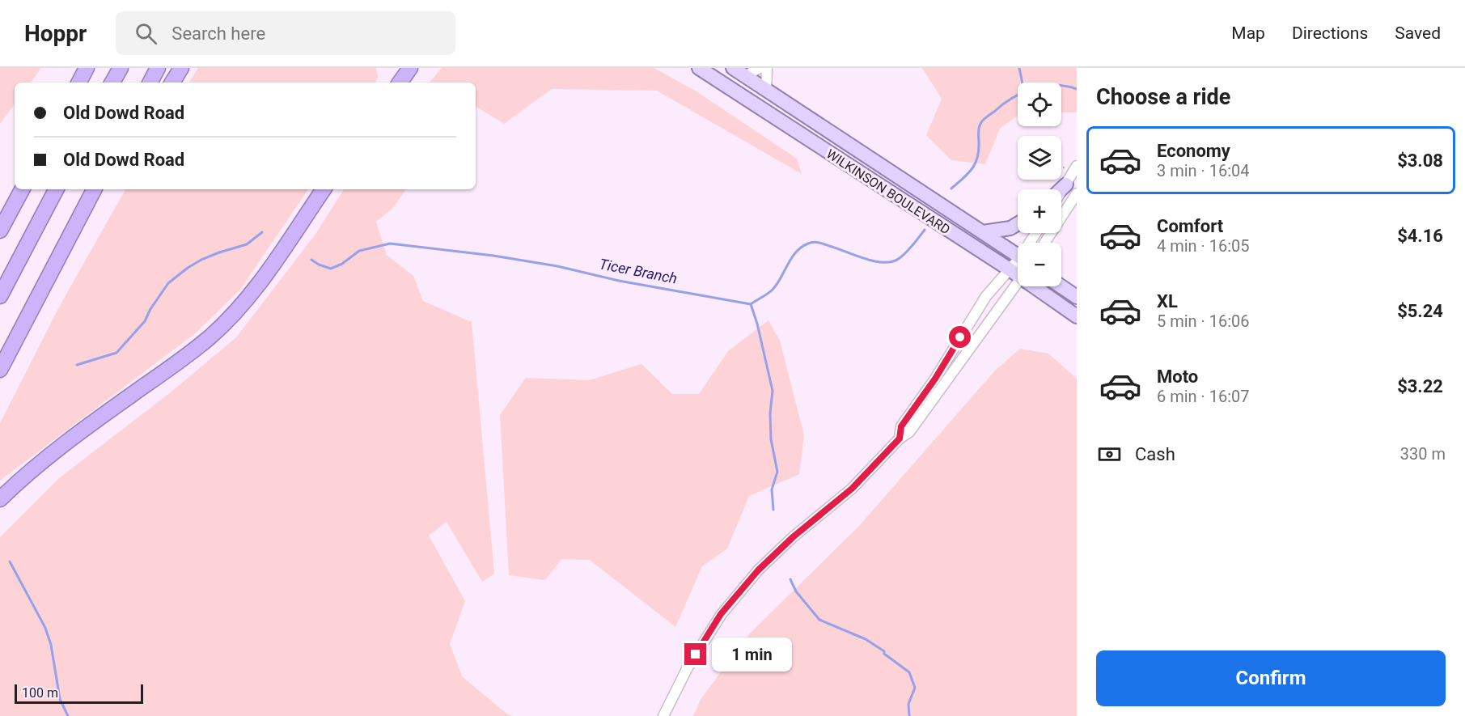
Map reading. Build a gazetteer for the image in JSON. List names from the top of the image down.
{
  "streets": {
    "main road": ["WILKINSON BOULEVARD"]
  },
  "water": ["Ticer Branch"],
  "scale_bar": "100 m",
  "page": {
    "header": "Hoppr",
    "search": "Search here",
    "nav": ["Map", "Directions", "Saved"],
    "heading": "Choose a ride",
    "map_buttons": ["+", "−"],
    "banner": ["Old Dowd Road", "Old Dowd Road"],
    "list": [
      {
        "name": "Economy",
        "note": "3 min · 16:04",
        "value": "$3.08"
      },
      {
        "name": "Comfort",
        "note": "4 min · 16:05",
        "value": "$4.16"
      },
      {
        "name": "XL",
        "note": "5 min · 16:06",
        "value": "$5.24"
      },
      {
        "name": "Moto",
        "note": "6 min · 16:07",
        "value": "$3.22"
      }
    ],
    "pay": ["Cash", "330 m"],
    "bubble": "1 min",
    "buttons": "Confirm",
    "scale": "100 m"
  }
}
